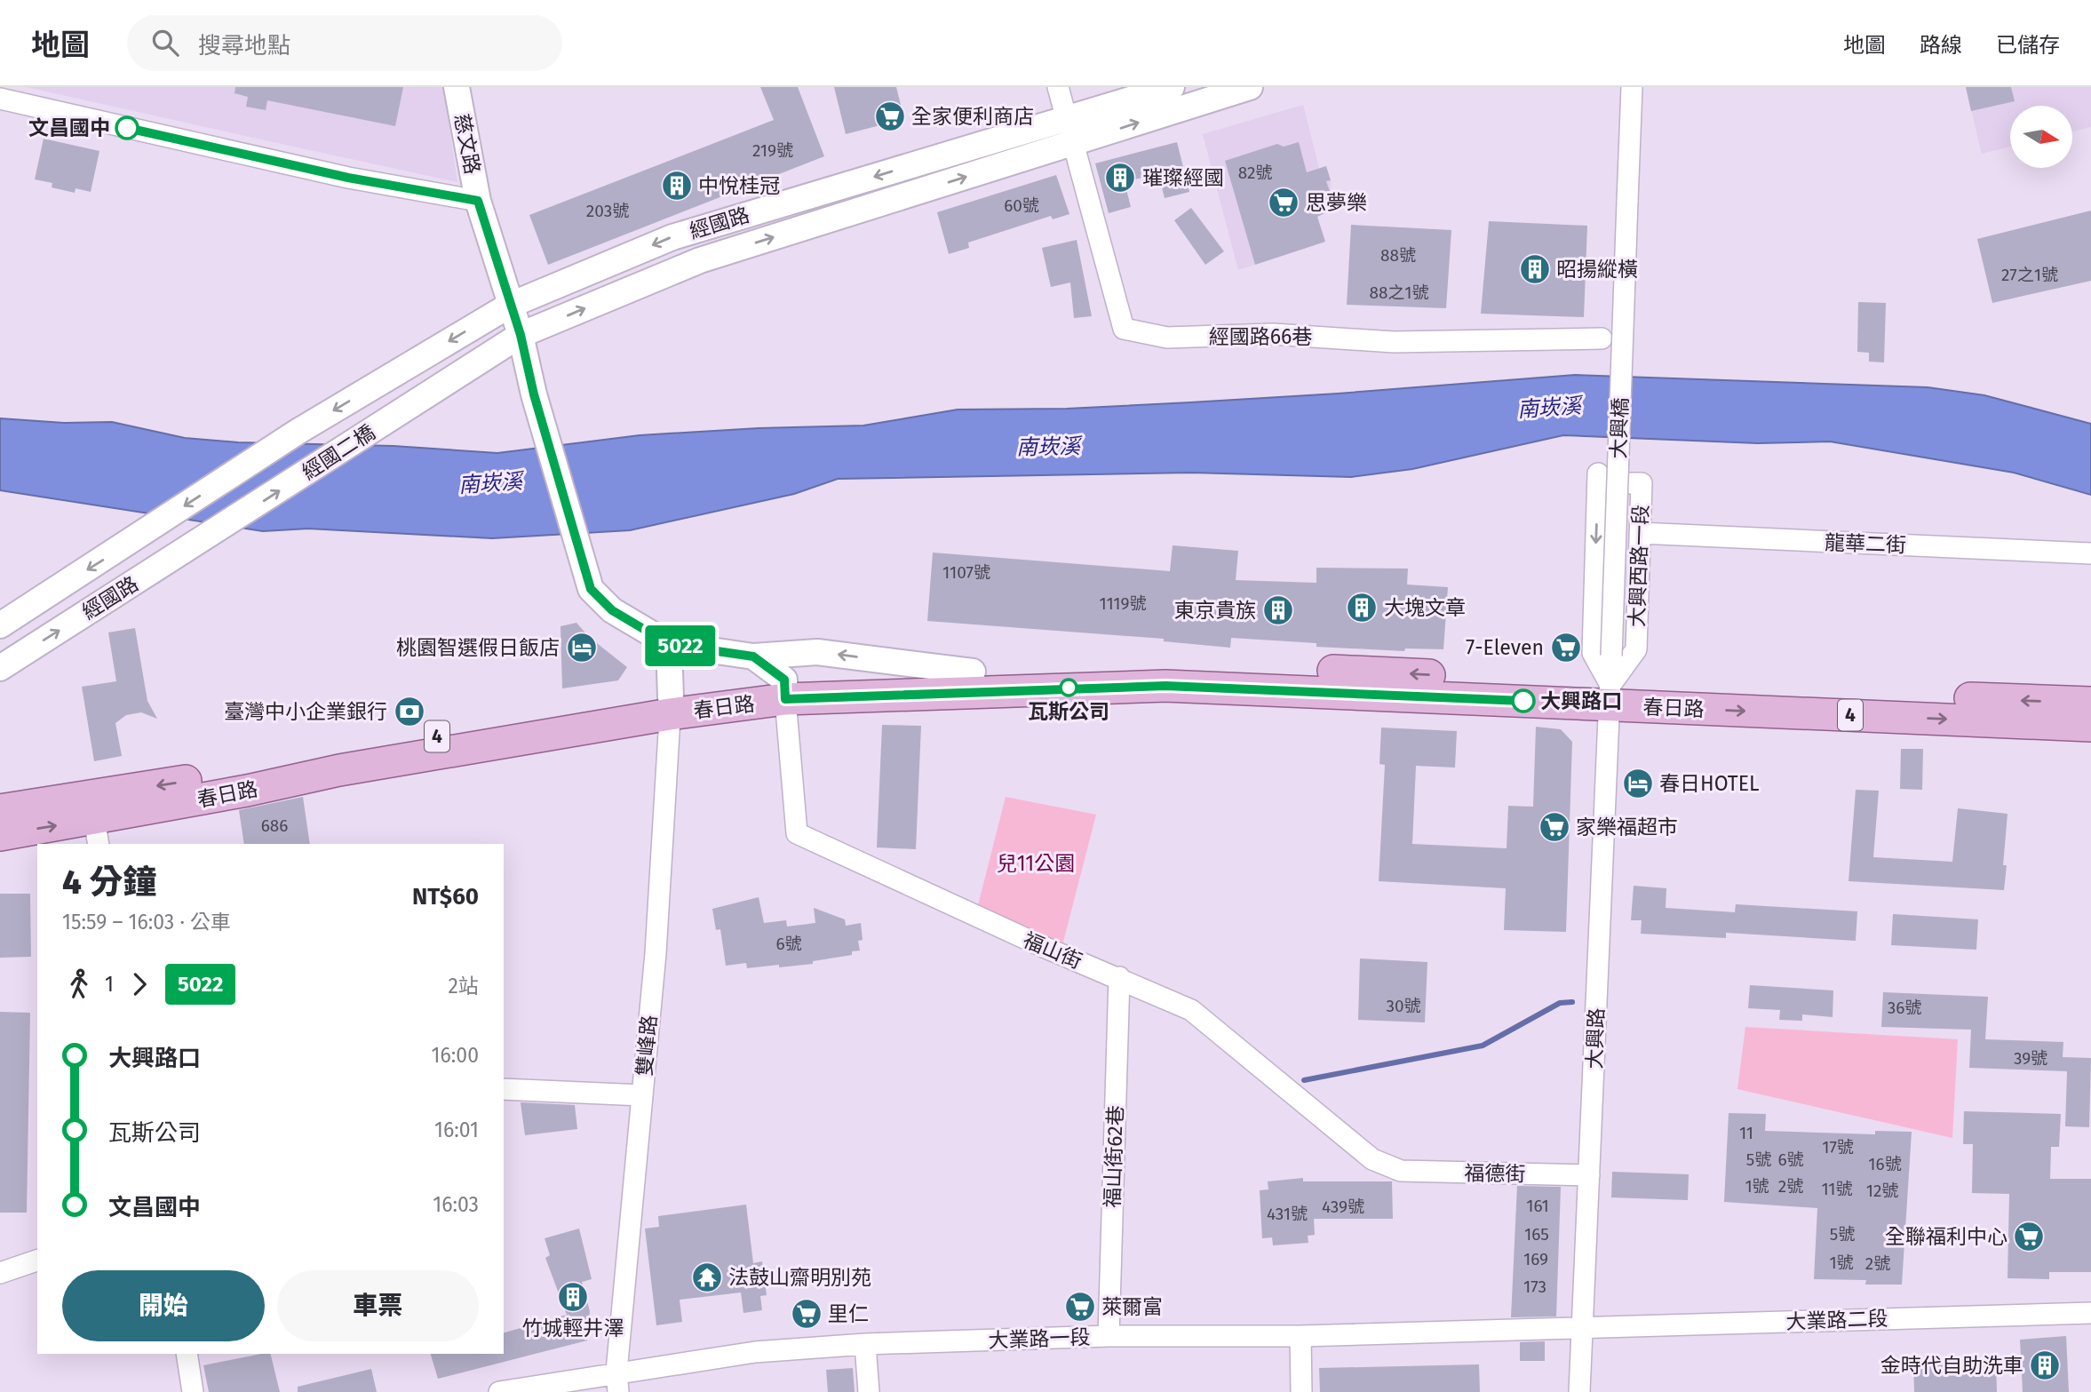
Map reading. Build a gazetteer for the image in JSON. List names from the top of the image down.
{
  "streets": {
    "main road": ["春日路", "4"],
    "street": [
      "慈文路",
      "經國路",
      "經國路66巷",
      "大興橋",
      "經國二橋",
      "龍華二街",
      "大興西路一段",
      "福山街",
      "大興路",
      "雙峰路",
      "福山街62巷",
      "福德街",
      "大業路二段",
      "大業路一段"
    ]
  },
  "crossings": [
    ["慈文路", "經國路"],
    ["經國路", "經國路66巷"],
    ["經國路", "經國二橋"],
    ["大興橋", "大興西路一段"],
    ["大興橋", "春日路"],
    ["大興橋", "大興路"],
    ["龍華二街", "大興西路一段"],
    ["大興西路一段", "春日路"],
    ["大興西路一段", "大興路"],
    ["春日路", "福山街"],
    ["春日路", "大興路"],
    ["春日路", "雙峰路"],
    ["福山街", "福山街62巷"],
    ["福山街", "福德街"],
    ["大興路", "福德街"],
    ["大興路", "大業路二段"],
    ["大興路", "大業路一段"],
    ["雙峰路", "大業路一段"],
    ["福山街62巷", "大業路一段"],
    ["大業路二段", "大業路一段"]
  ],
  "water": ["南崁溪"],
  "parks": ["兒11公園"],
  "places": {
    "supermarket": [
      "全家便利商店",
      "思夢樂",
      "7-Eleven",
      "家樂福超市",
      "全聯福利中心",
      "萊爾富",
      "里仁"
    ],
    "other": ["文昌國中", "瓦斯公司", "大興路口"],
    "building": [
      "璀璨經國",
      "中悅桂冠",
      "昭揚縱橫",
      "大塊文章",
      "東京貴族",
      "竹城輕井澤",
      "金時代自助洗車"
    ],
    "hotel": ["桃園智選假日飯店", "春日HOTEL"],
    "bank": ["臺灣中小企業銀行"],
    "temple": ["法鼓山齋明別苑"]
  },
  "lines": ["bus line 5022"],
  "house_numbers": [
    "219號",
    "82號",
    "60號",
    "203號",
    "88號",
    "27之1號",
    "88之1號",
    "1107號",
    "1119號",
    "686",
    "6號",
    "30號",
    "36號",
    "39號",
    "11",
    "17號",
    "5號",
    "6號",
    "16號",
    "1號",
    "2號",
    "11號",
    "12號",
    "161",
    "439號",
    "431號",
    "165",
    "5號",
    "169",
    "1號",
    "2號",
    "173"
  ],
  "north": "right",
  "page": {
    "header": "地圖",
    "search": "搜尋地點",
    "nav": ["地圖", "路線", "已儲存"],
    "on_map": "5022",
    "heading": ["4 分鐘", "15:59 – 16:03 · 公車", "NT$60"],
    "legs": ["1", "5022", "2站"],
    "list": [
      {
        "name": "大興路口",
        "value": "16:00"
      },
      {
        "name": "瓦斯公司",
        "value": "16:01"
      },
      {
        "name": "文昌國中",
        "value": "16:03"
      }
    ],
    "buttons": ["開始", "車票"]
  }
}
